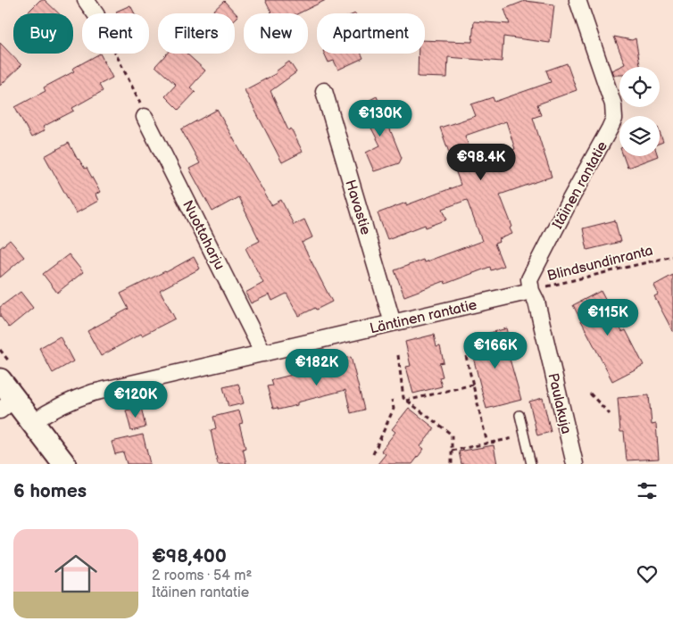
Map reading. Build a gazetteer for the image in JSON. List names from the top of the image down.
{
  "streets": {
    "street": [
      "Itäinen rantatie",
      "Havastie",
      "Nuottaharju",
      "Läntinen rantatie",
      "Paulakuja"
    ],
    "path": ["Blindsundinranta"]
  },
  "crossings": [
    ["Itäinen rantatie", "Blindsundinranta"],
    ["Itäinen rantatie", "Läntinen rantatie"],
    ["Itäinen rantatie", "Paulakuja"],
    ["Havastie", "Läntinen rantatie"],
    ["Nuottaharju", "Läntinen rantatie"],
    ["Blindsundinranta", "Läntinen rantatie"],
    ["Blindsundinranta", "Paulakuja"],
    ["Läntinen rantatie", "Paulakuja"]
  ],
  "page": {
    "chip": [
      "Buy",
      "Rent",
      "Filters",
      "New",
      "Apartment"
    ],
    "price": [
      "€130K",
      "€98.4K",
      "€115K",
      "€166K",
      "€182K",
      "€120K"
    ],
    "heading": "6 homes",
    "list": [
      {
        "name": "€98,400",
        "note": "2 rooms · 54 m² · Itäinen rantatie"
      }
    ]
  }
}
